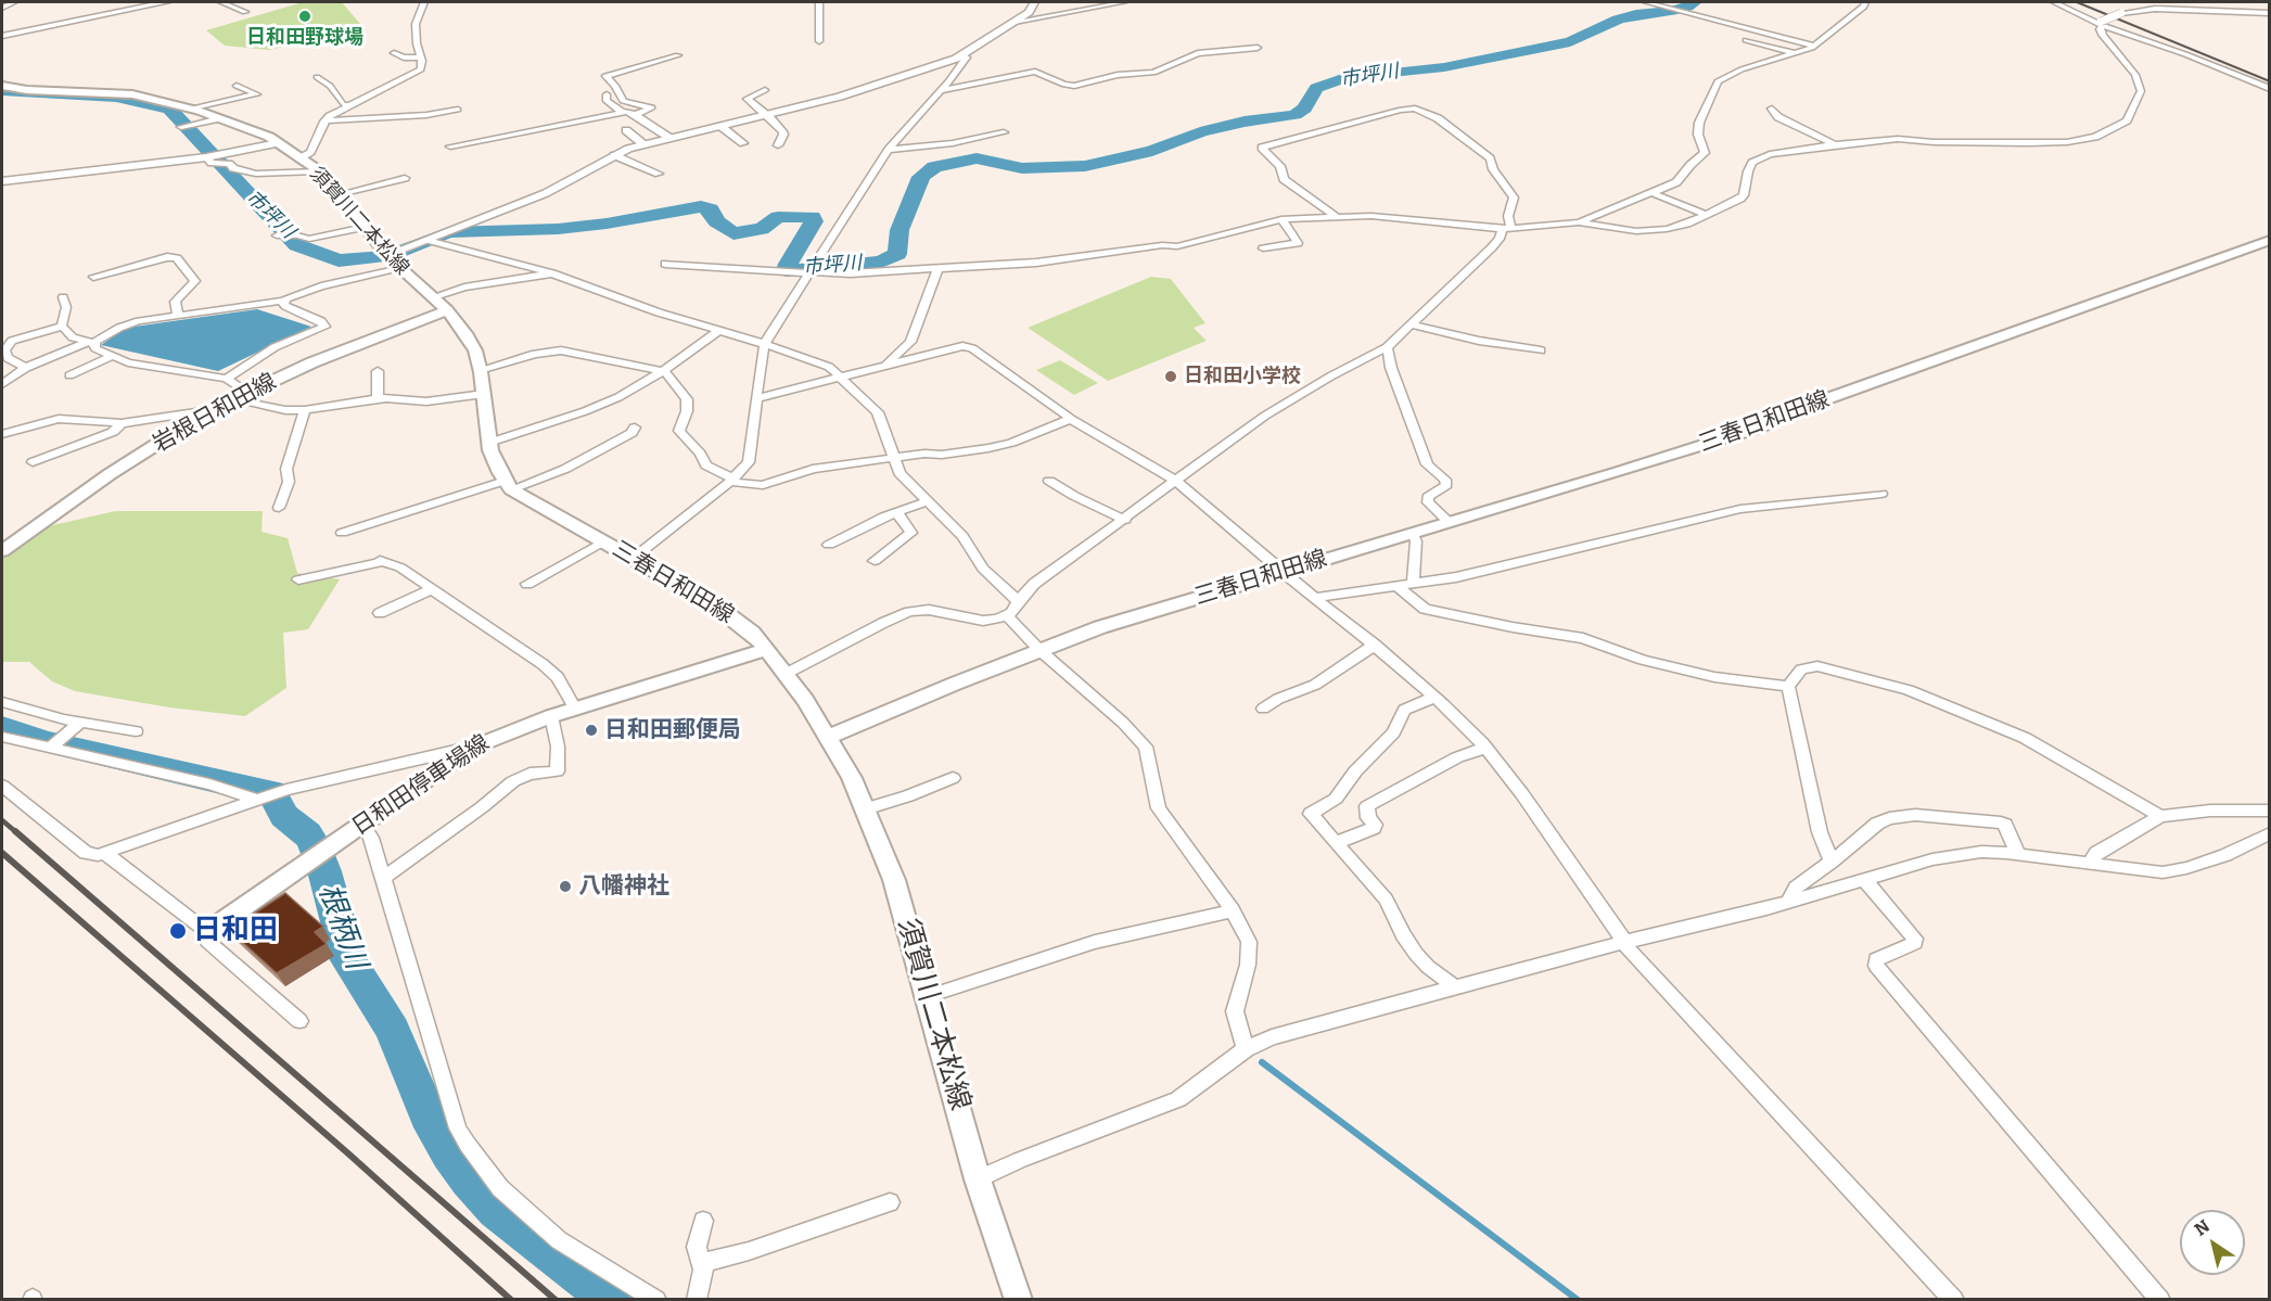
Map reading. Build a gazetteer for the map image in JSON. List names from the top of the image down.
{
  "streets": {
    "main road": [
      "須賀川二本松線",
      "岩根日和田線",
      "三春日和田線",
      "日和田停車場線"
    ]
  },
  "crossings": [
    ["須賀川二本松線", "岩根日和田線"],
    ["須賀川二本松線", "三春日和田線"],
    ["三春日和田線", "日和田停車場線"]
  ],
  "water": ["市坪川", "根柄川"],
  "places": [
    "日和田野球場",
    "日和田小学校",
    "日和田郵便局",
    "八幡神社",
    "日和田"
  ],
  "north": "top left"
}
